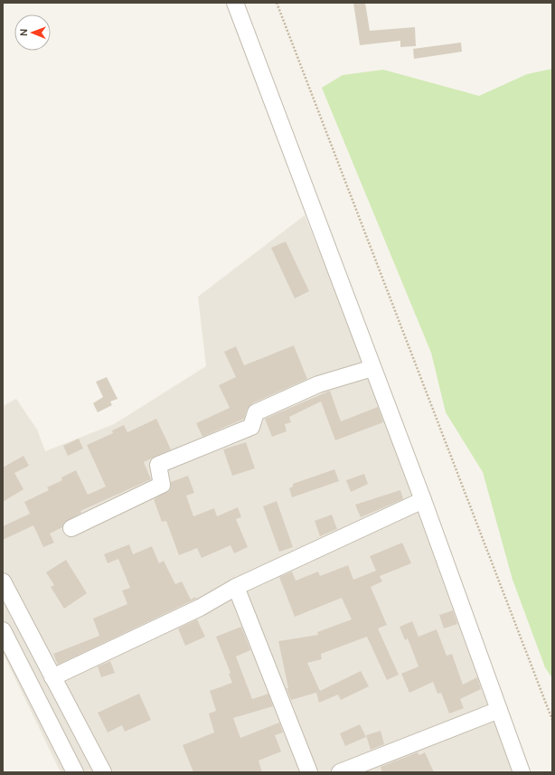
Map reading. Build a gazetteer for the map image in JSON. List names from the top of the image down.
{
  "north": "left"
}
